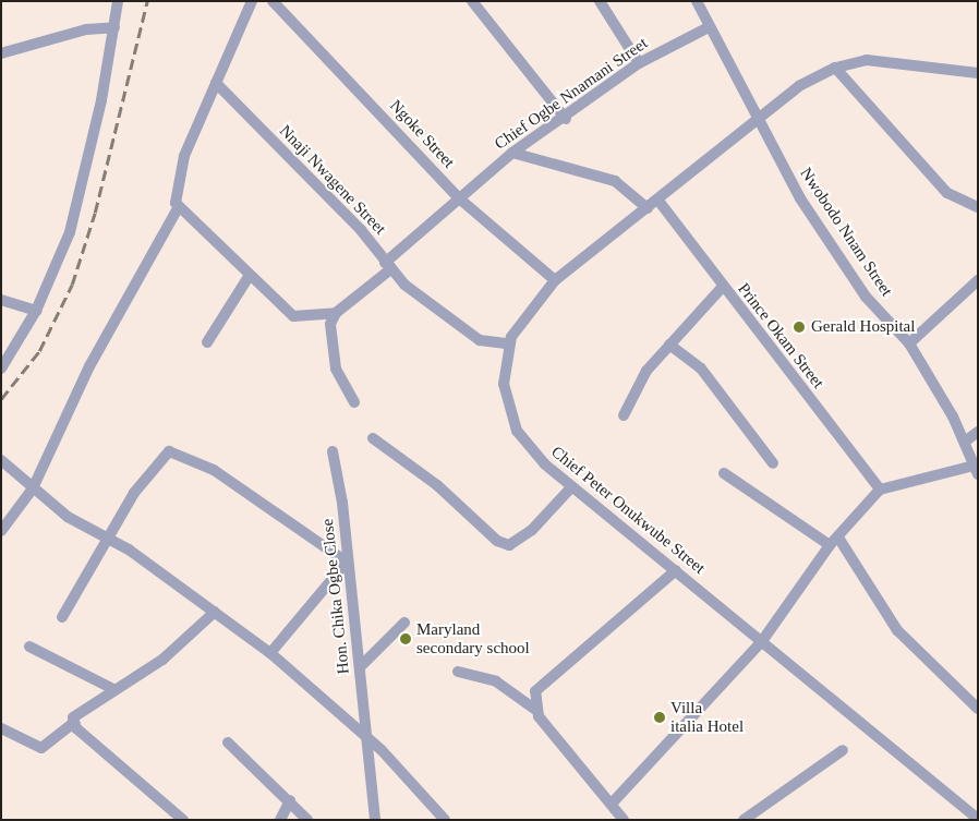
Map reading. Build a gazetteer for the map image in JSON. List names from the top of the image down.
{
  "streets": {
    "street": [
      "Chief Ogbe Nnamani Street",
      "Ngoke Street",
      "Nnaji Nwagene Street",
      "Nwobodo Nnam Street",
      "Prince Okam Street",
      "Chief Peter Onukwube Street",
      "Hon. Chika Ogbe Close"
    ]
  },
  "crossings": [
    ["Chief Ogbe Nnamani Street", "Ngoke Street"],
    ["Chief Ogbe Nnamani Street", "Nnaji Nwagene Street"],
    ["Chief Ogbe Nnamani Street", "Nwobodo Nnam Street"],
    ["Ngoke Street", "Chief Peter Onukwube Street"],
    ["Nnaji Nwagene Street", "Chief Peter Onukwube Street"],
    ["Nwobodo Nnam Street", "Chief Peter Onukwube Street"],
    ["Prince Okam Street", "Chief Peter Onukwube Street"]
  ],
  "places": ["Gerald Hospital", "Maryland secondary school", "Villa italia Hotel"]
}
